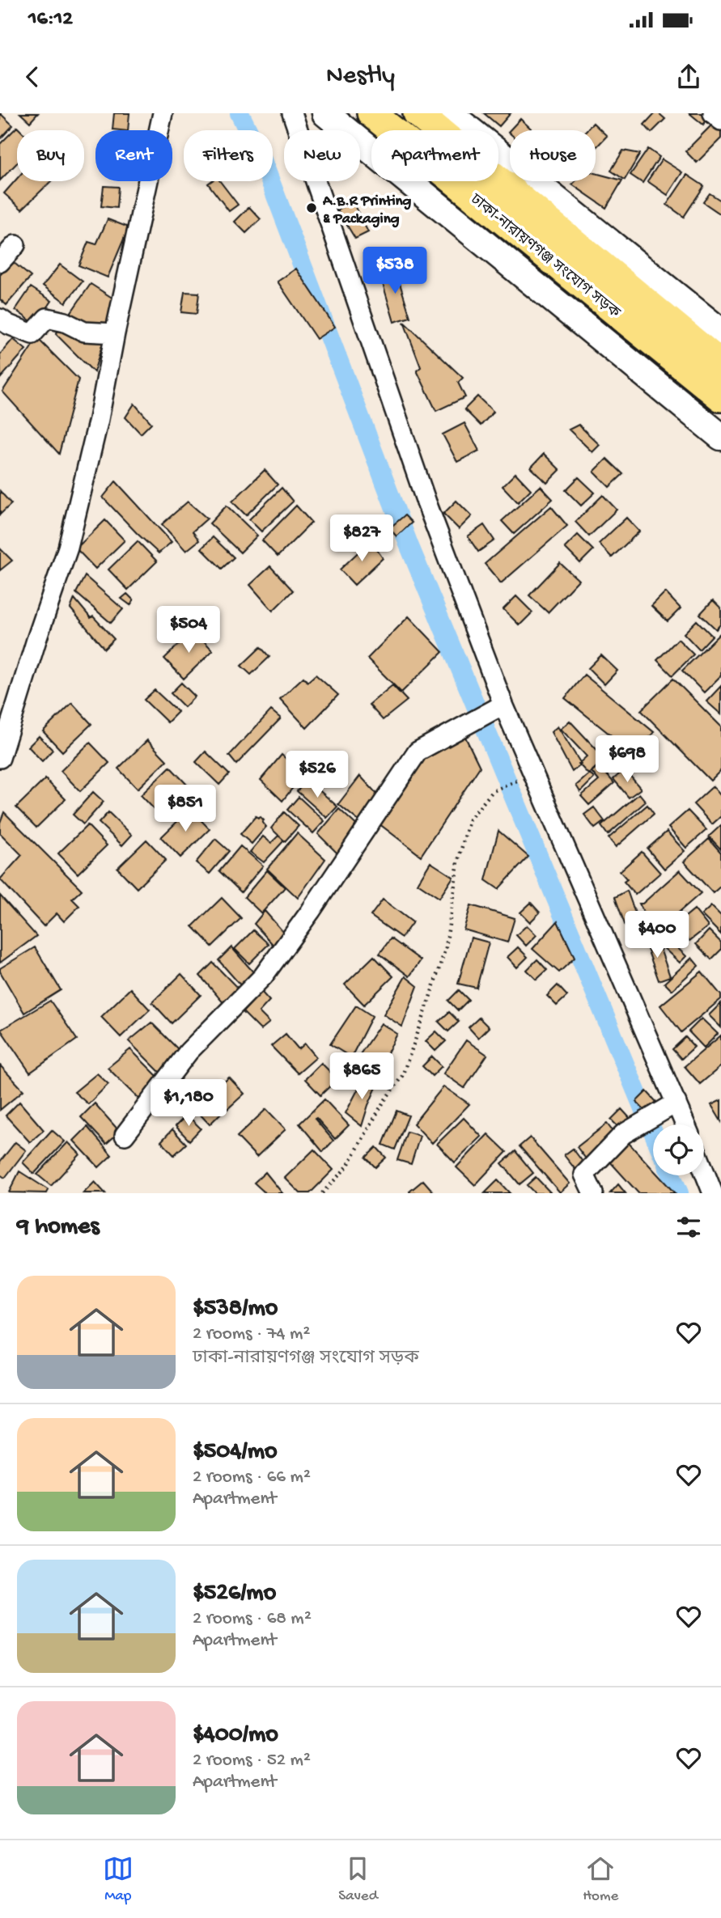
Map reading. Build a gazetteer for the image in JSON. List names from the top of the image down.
{
  "streets": {
    "main road": ["ঢাকা-নারায়ণগঞ্জ সংযোগ সড়ক"]
  },
  "places": ["A.B.R Printing & Packaging"],
  "page": {
    "status": "16:12",
    "header": "Nestly",
    "chip": [
      "Buy",
      "Rent",
      "Filters",
      "New",
      "Apartment",
      "House"
    ],
    "price": [
      "$538",
      "$827",
      "$504",
      "$698",
      "$526",
      "$851",
      "$400",
      "$865",
      "$1,180"
    ],
    "heading": "9 homes",
    "list": [
      {
        "name": "$538/mo",
        "note": "2 rooms · 74 m² · ঢাকা-নারায়ণগঞ্জ সংযোগ সড়ক"
      },
      {
        "name": "$504/mo",
        "note": "2 rooms · 66 m² · Apartment"
      },
      {
        "name": "$526/mo",
        "note": "2 rooms · 68 m² · Apartment"
      },
      {
        "name": "$400/mo",
        "note": "2 rooms · 52 m² · Apartment"
      }
    ],
    "tabs": ["Map", "Saved", "Home"]
  }
}
